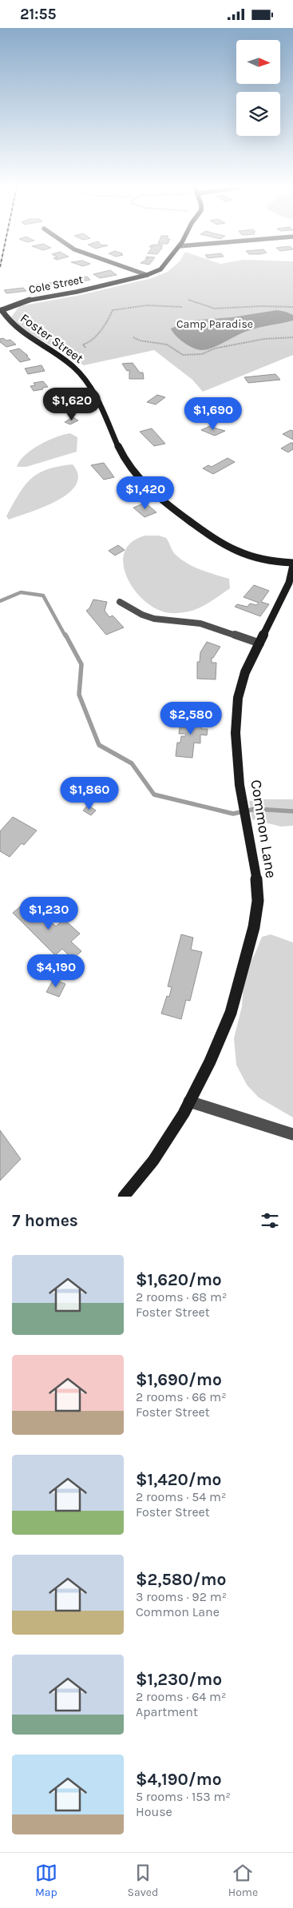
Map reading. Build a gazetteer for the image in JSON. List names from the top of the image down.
{
  "streets": {
    "street": ["Cole Street", "Foster Street", "Common Lane"]
  },
  "crossings": [
    ["Cole Street", "Foster Street"],
    ["Foster Street", "Common Lane"]
  ],
  "parks": ["Camp Paradise"],
  "north": "right",
  "page": {
    "status": "21:55",
    "price": [
      "$1,620",
      "$1,690",
      "$1,420",
      "$2,580",
      "$1,860",
      "$1,230",
      "$4,190"
    ],
    "heading": "7 homes",
    "list": [
      {
        "name": "$1,620/mo",
        "note": "2 rooms · 68 m² · Foster Street"
      },
      {
        "name": "$1,690/mo",
        "note": "2 rooms · 66 m² · Foster Street"
      },
      {
        "name": "$1,420/mo",
        "note": "2 rooms · 54 m² · Foster Street"
      },
      {
        "name": "$2,580/mo",
        "note": "3 rooms · 92 m² · Common Lane"
      },
      {
        "name": "$1,230/mo",
        "note": "2 rooms · 64 m² · Apartment"
      },
      {
        "name": "$4,190/mo",
        "note": "5 rooms · 153 m² · House"
      }
    ],
    "tabs": ["Map", "Saved", "Home"]
  }
}
